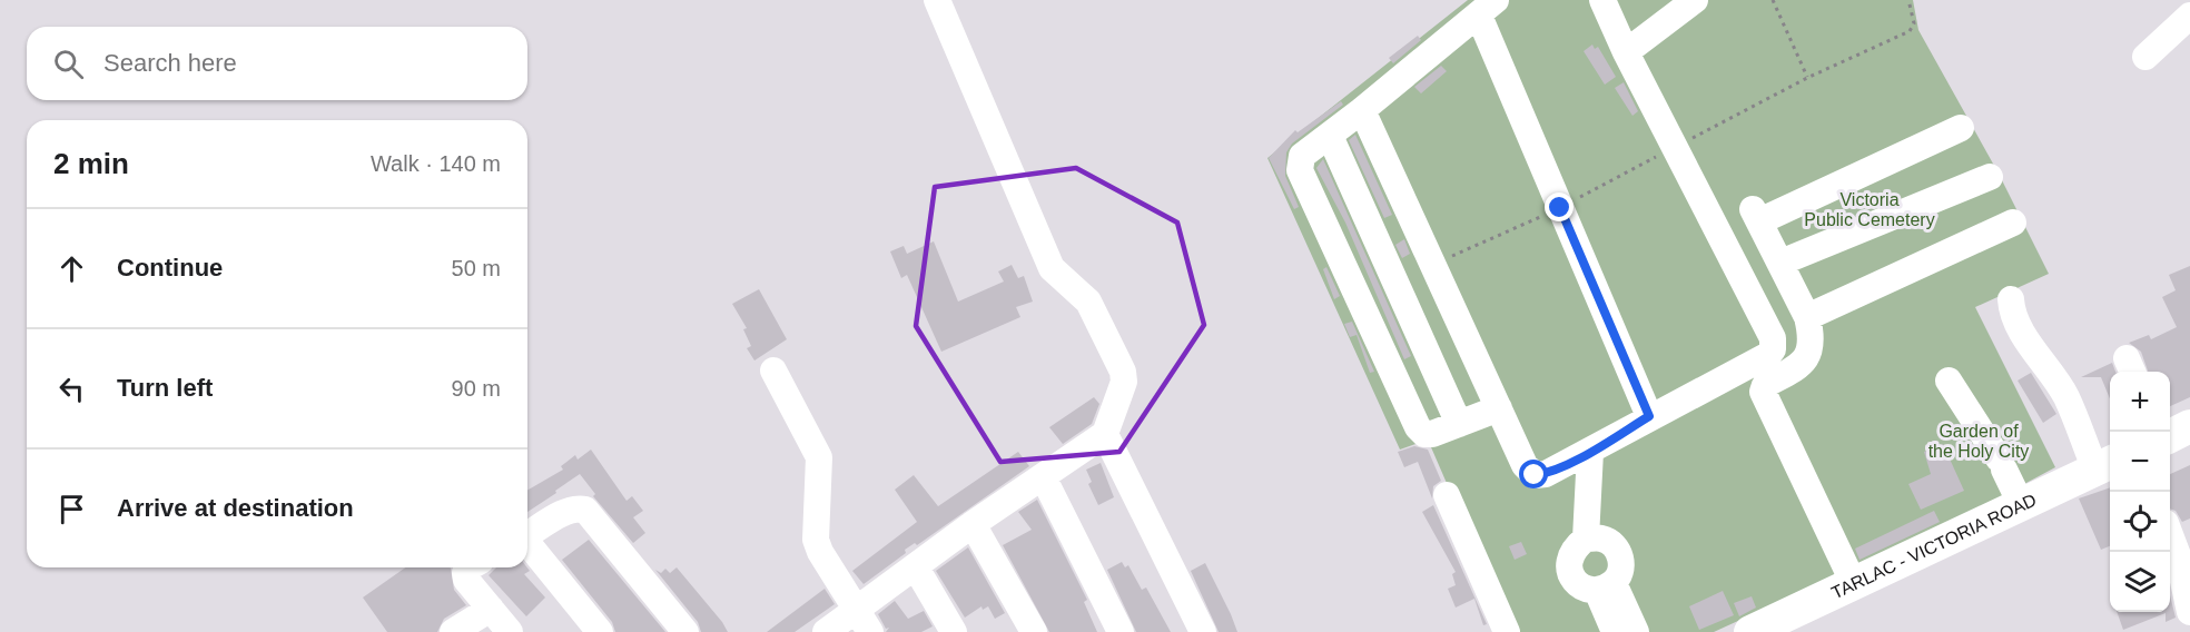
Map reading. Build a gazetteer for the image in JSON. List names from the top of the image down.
{
  "streets": {
    "main road": ["TARLAC - VICTORIA ROAD"]
  },
  "parks": ["Victoria Public Cemetery", "Garden of the Holy City"],
  "page": {
    "search": "Search here",
    "heading": ["2 min", "Walk · 140 m"],
    "list": [
      ["Continue", "50 m"],
      ["Turn left", "90 m"],
      "Arrive at destination"
    ],
    "map_buttons": ["+", "−"]
  }
}
